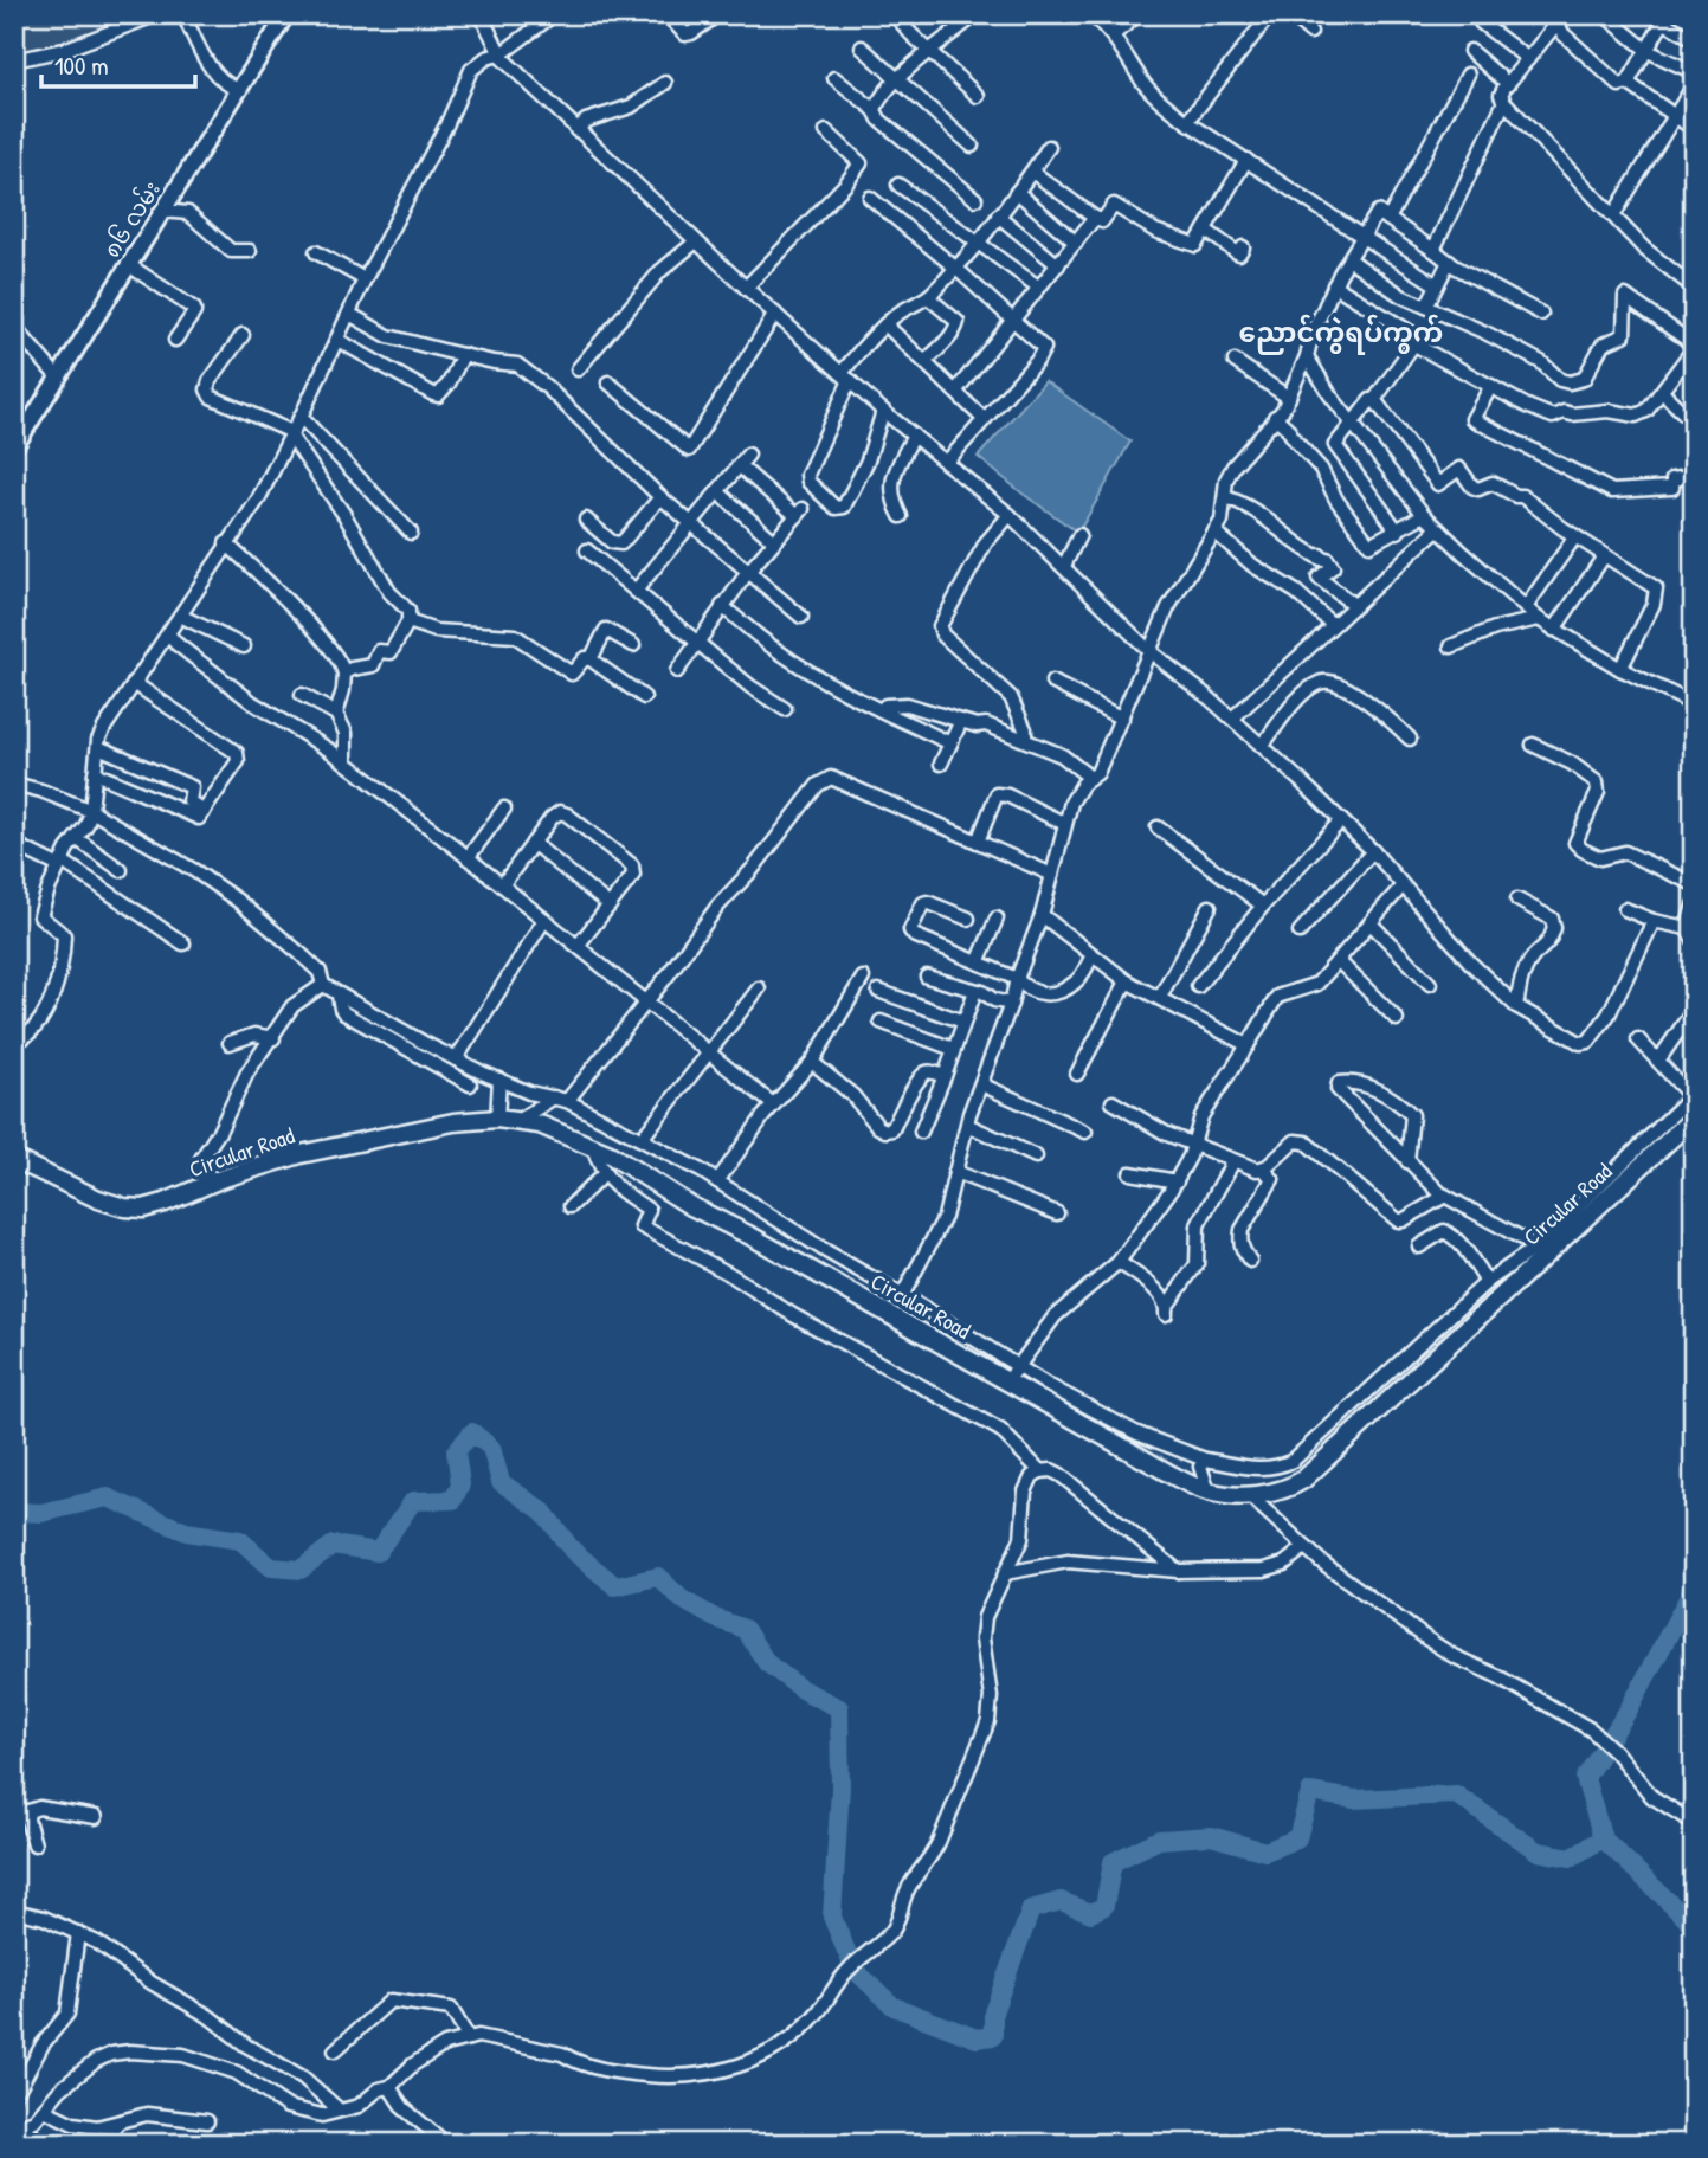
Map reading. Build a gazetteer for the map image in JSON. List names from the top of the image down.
{
  "streets": {
    "main road": ["Circular Road"],
    "street": ["၈၆ လမ်း"]
  },
  "districts": ["ညောင်ကွဲရပ်ကွက်"],
  "scale_bar": "100 m"
}
